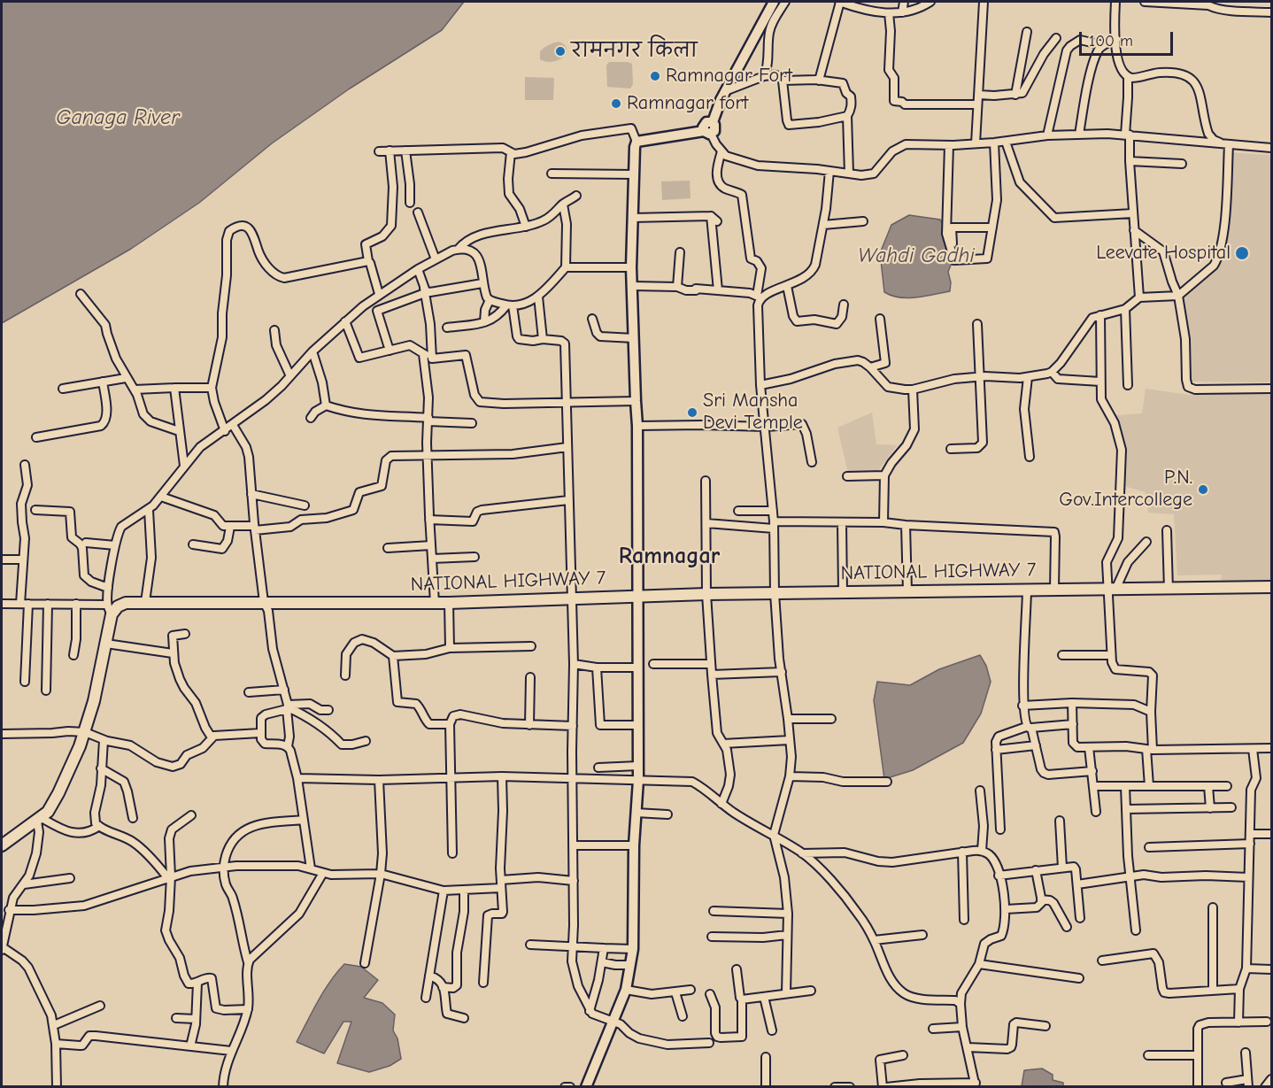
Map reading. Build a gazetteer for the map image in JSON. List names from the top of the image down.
{
  "streets": {
    "main road": ["NATIONAL HIGHWAY 7"]
  },
  "districts": ["Ramnagar"],
  "water": ["Ganaga River", "Wahdi Gadhi"],
  "places": [
    "रामनगर किला",
    "Ramnagar Fort",
    "Ramnagar fort",
    "Leevate Hospital",
    "Sri Mansha Devi Temple",
    "P.N. Gov.Intercollege"
  ],
  "scale_bar": "100 m"
}
